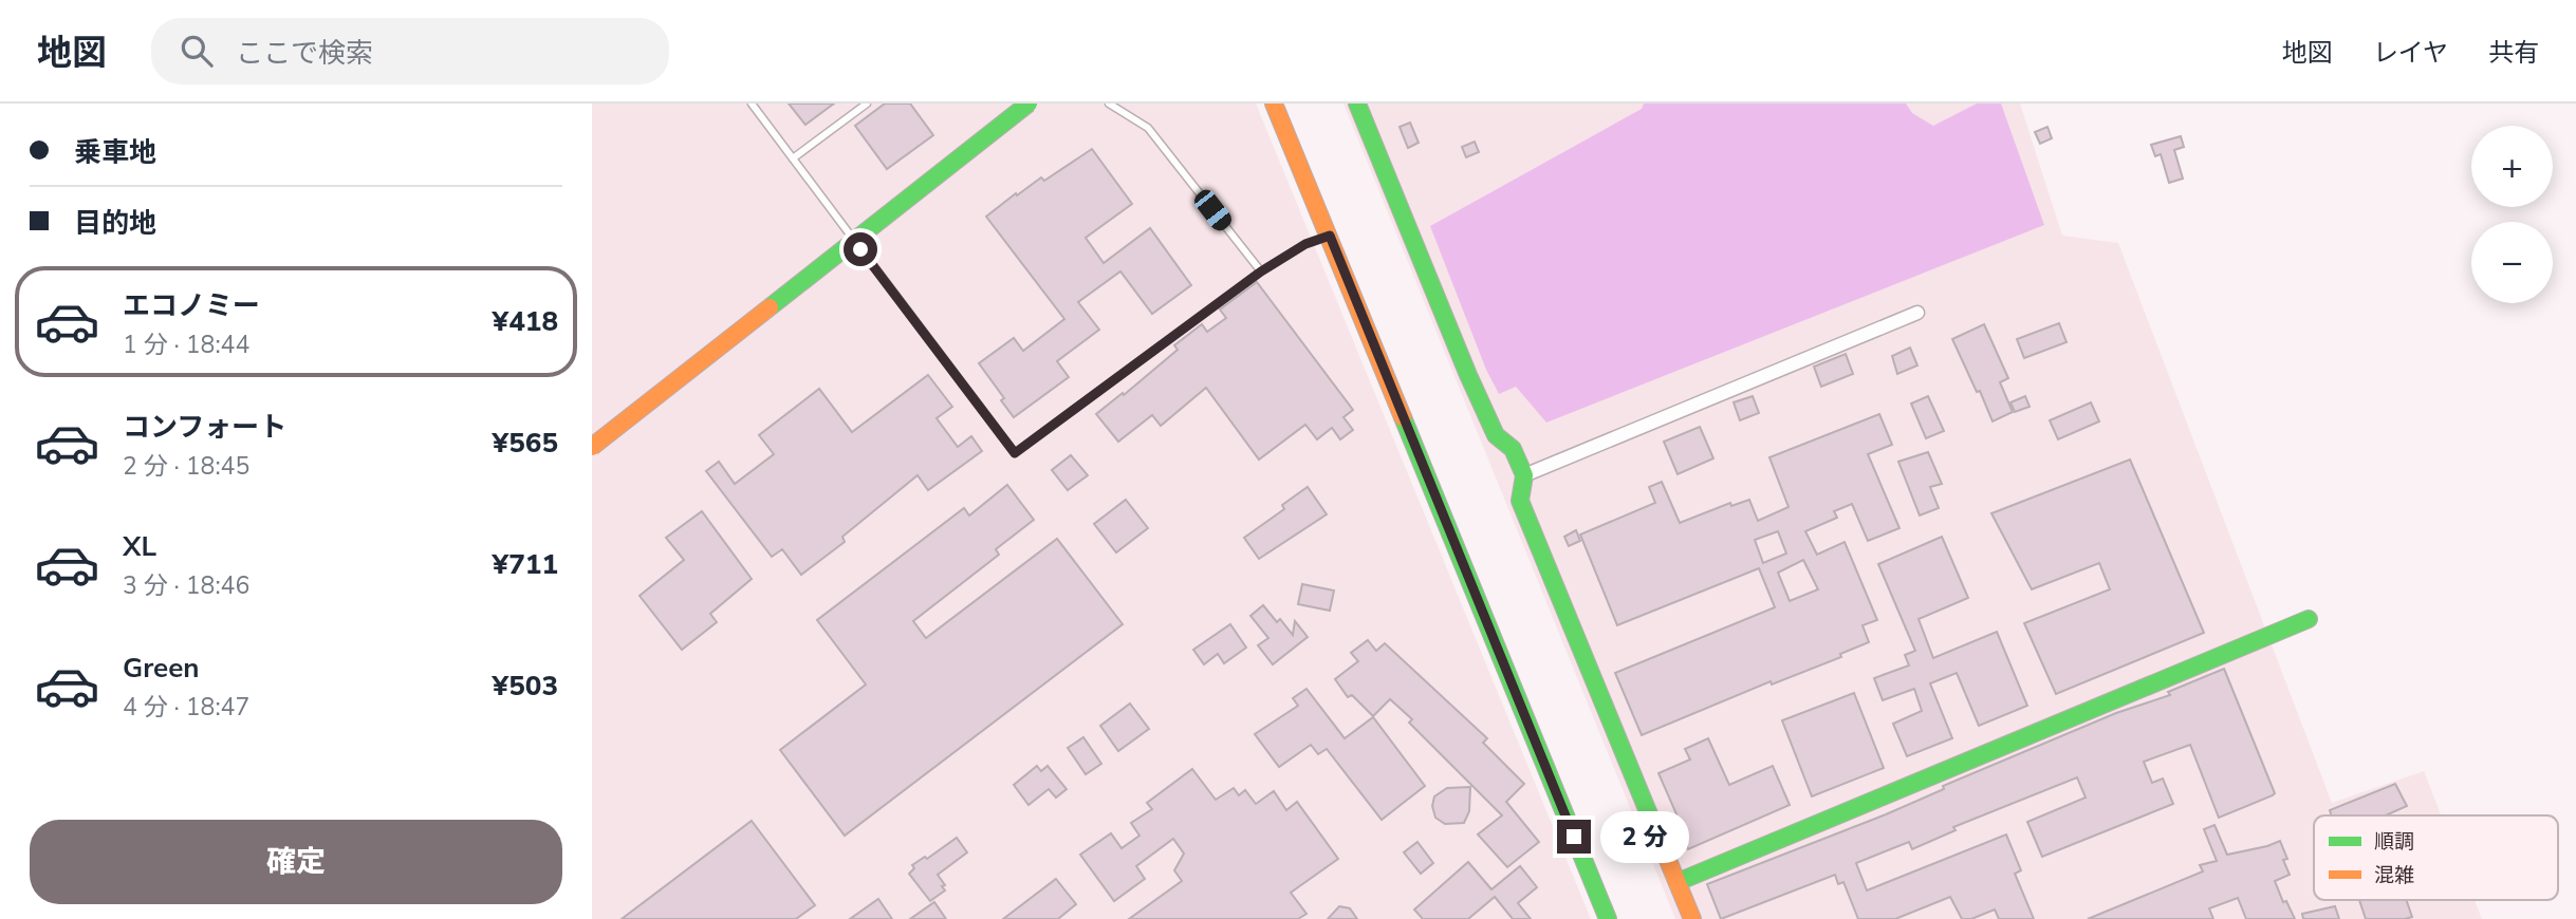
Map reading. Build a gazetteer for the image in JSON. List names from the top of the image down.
{
  "legend": ["順調", "混雑"],
  "page": {
    "header": "地図",
    "search": "ここで検索",
    "nav": ["地図", "レイヤ", "共有"],
    "banner": ["乗車地", "目的地"],
    "map_buttons": ["+", "−"],
    "list": [
      {
        "name": "エコノミー",
        "note": "1 分 · 18:44",
        "value": "¥418"
      },
      {
        "name": "コンフォート",
        "note": "2 分 · 18:45",
        "value": "¥565"
      },
      {
        "name": "XL",
        "note": "3 分 · 18:46",
        "value": "¥711"
      },
      {
        "name": "Green",
        "note": "4 分 · 18:47",
        "value": "¥503"
      }
    ],
    "buttons": "確定",
    "bubble": "2 分"
  }
}
